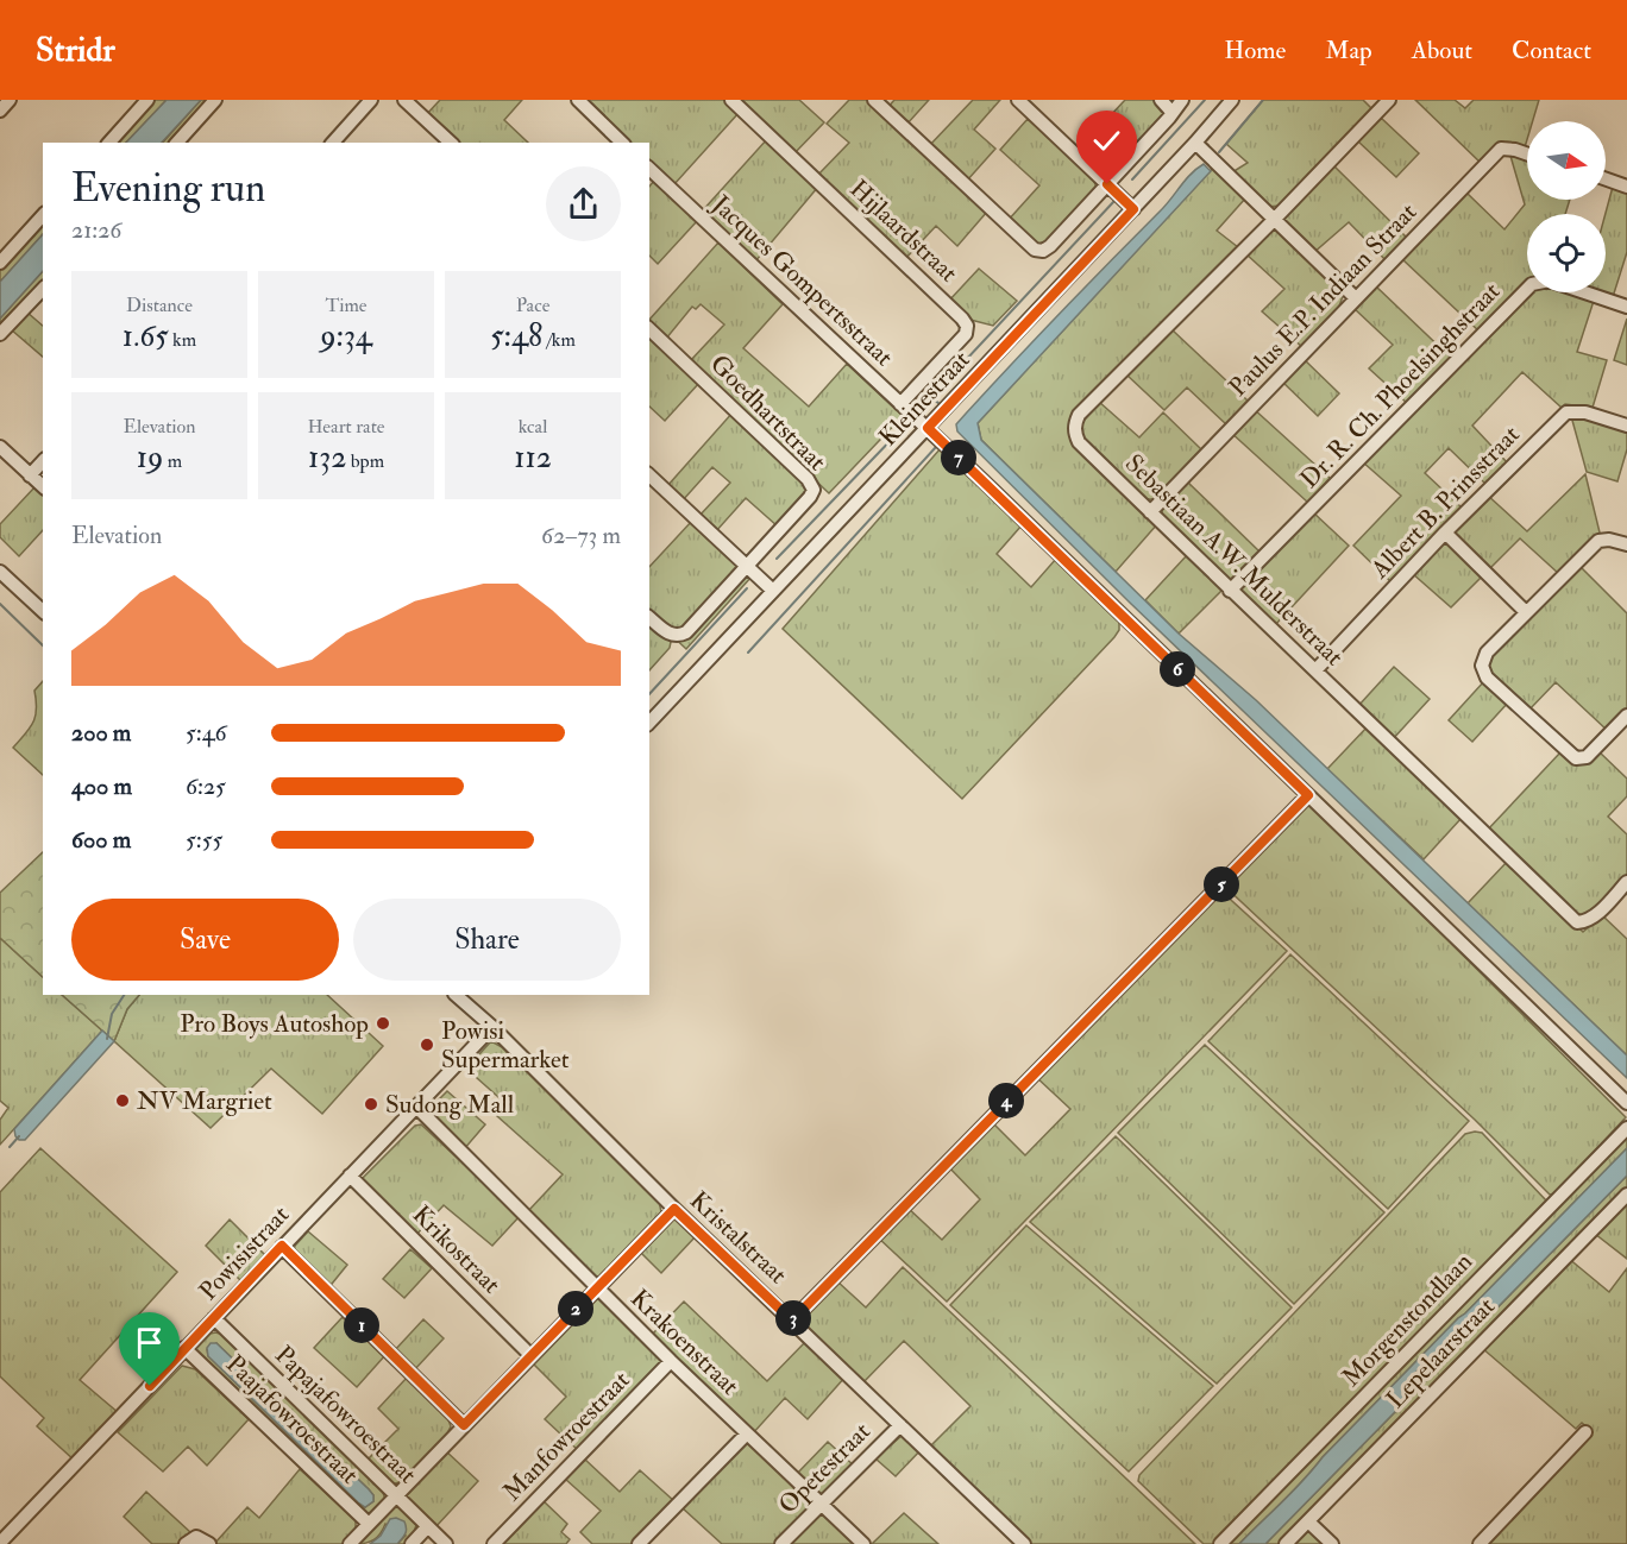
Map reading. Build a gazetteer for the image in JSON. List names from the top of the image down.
{
  "streets": {
    "street": [
      "Hijlaardstraat",
      "Jacques Gompertsstraat",
      "Paulus E.P. Indiaan Straat",
      "Dr. R. Ch. Phoelsinghstraat",
      "Kleinestraat",
      "Goedhartstraat",
      "Albert B. Prinsstraat",
      "Sebastiaan A.W. Mulderstraat",
      "Kristalstraat",
      "Krikostraat",
      "Powisistraat",
      "Morgenstondlaan",
      "Krakoenstraat",
      "Lepelaarstraat",
      "Papajafowroestraat",
      "Paajafowroestraat",
      "Manfowroestraat",
      "Opetestraat"
    ]
  },
  "crossings": [
    ["Hijlaardstraat", "Jacques Gompertsstraat"],
    ["Jacques Gompertsstraat", "Kleinestraat"],
    ["Paulus E.P. Indiaan Straat", "Sebastiaan A.W. Mulderstraat"],
    ["Dr. R. Ch. Phoelsinghstraat", "Sebastiaan A.W. Mulderstraat"],
    ["Albert B. Prinsstraat", "Sebastiaan A.W. Mulderstraat"],
    ["Kristalstraat", "Powisistraat"],
    ["Kristalstraat", "Opetestraat"],
    ["Krikostraat", "Powisistraat"],
    ["Powisistraat", "Krakoenstraat"],
    ["Powisistraat", "Papajafowroestraat"],
    ["Powisistraat", "Paajafowroestraat"],
    ["Krakoenstraat", "Manfowroestraat"],
    ["Krakoenstraat", "Opetestraat"]
  ],
  "places": [
    "Pro Boys Autoshop",
    "Powisi Supermarket",
    "NV Margriet",
    "Sudong Mall"
  ],
  "north": "right",
  "page": {
    "header": "Stridr",
    "nav": [
      "Home",
      "Map",
      "About",
      "Contact"
    ],
    "heading": ["Evening run", "21:26"],
    "stats": [
      ["Distance", "1.65 km"],
      ["Time", "9:34"],
      ["Pace", "5:48 /km"],
      ["Elevation", "19 m"],
      ["Heart rate", "132 bpm"],
      ["kcal", "112"]
    ],
    "pins": [
      "7",
      "6",
      "5",
      "4",
      "2",
      "3",
      "1"
    ],
    "chart": ["Elevation", "62–73 m"],
    "list": [
      {
        "name": "200 m",
        "note": "5:46"
      },
      {
        "name": "400 m",
        "note": "6:25"
      },
      {
        "name": "600 m",
        "note": "5:55"
      }
    ],
    "buttons": ["Save", "Share"]
  }
}
